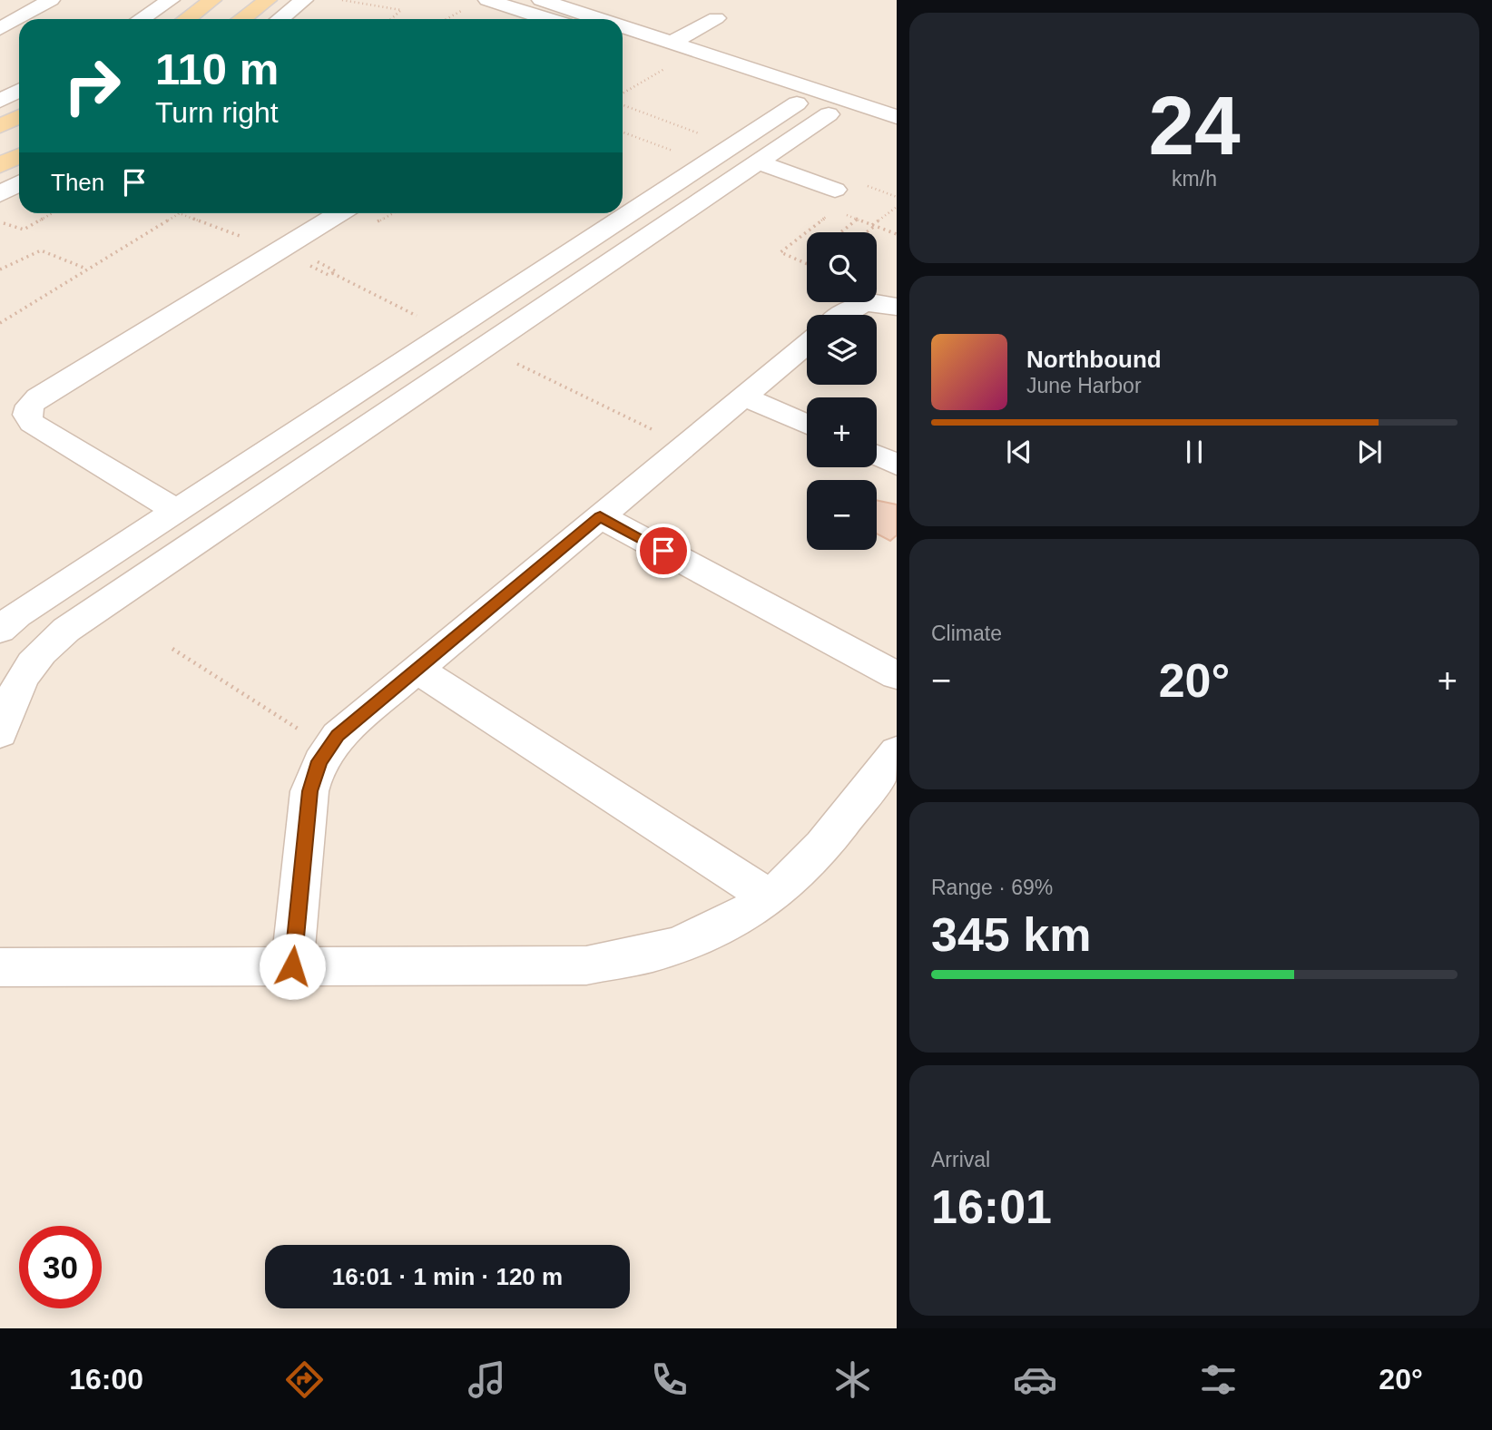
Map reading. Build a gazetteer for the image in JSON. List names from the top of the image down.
{
  "page": {
    "tile": [
      ["24", "km/h"],
      "Climate",
      ["Range · 69%", "345 km"],
      ["Arrival", "16:01"]
    ],
    "turn": ["110 m", "Turn right"],
    "then": "Then",
    "map_buttons": ["+", "−"],
    "song": ["Northbound", "June Harbor"],
    "heat": ["−", "20°", "+"],
    "limit": "30",
    "trip": "16:01 · 1 min · 120 m",
    "tabs": ["16:00", "20°"]
  }
}
